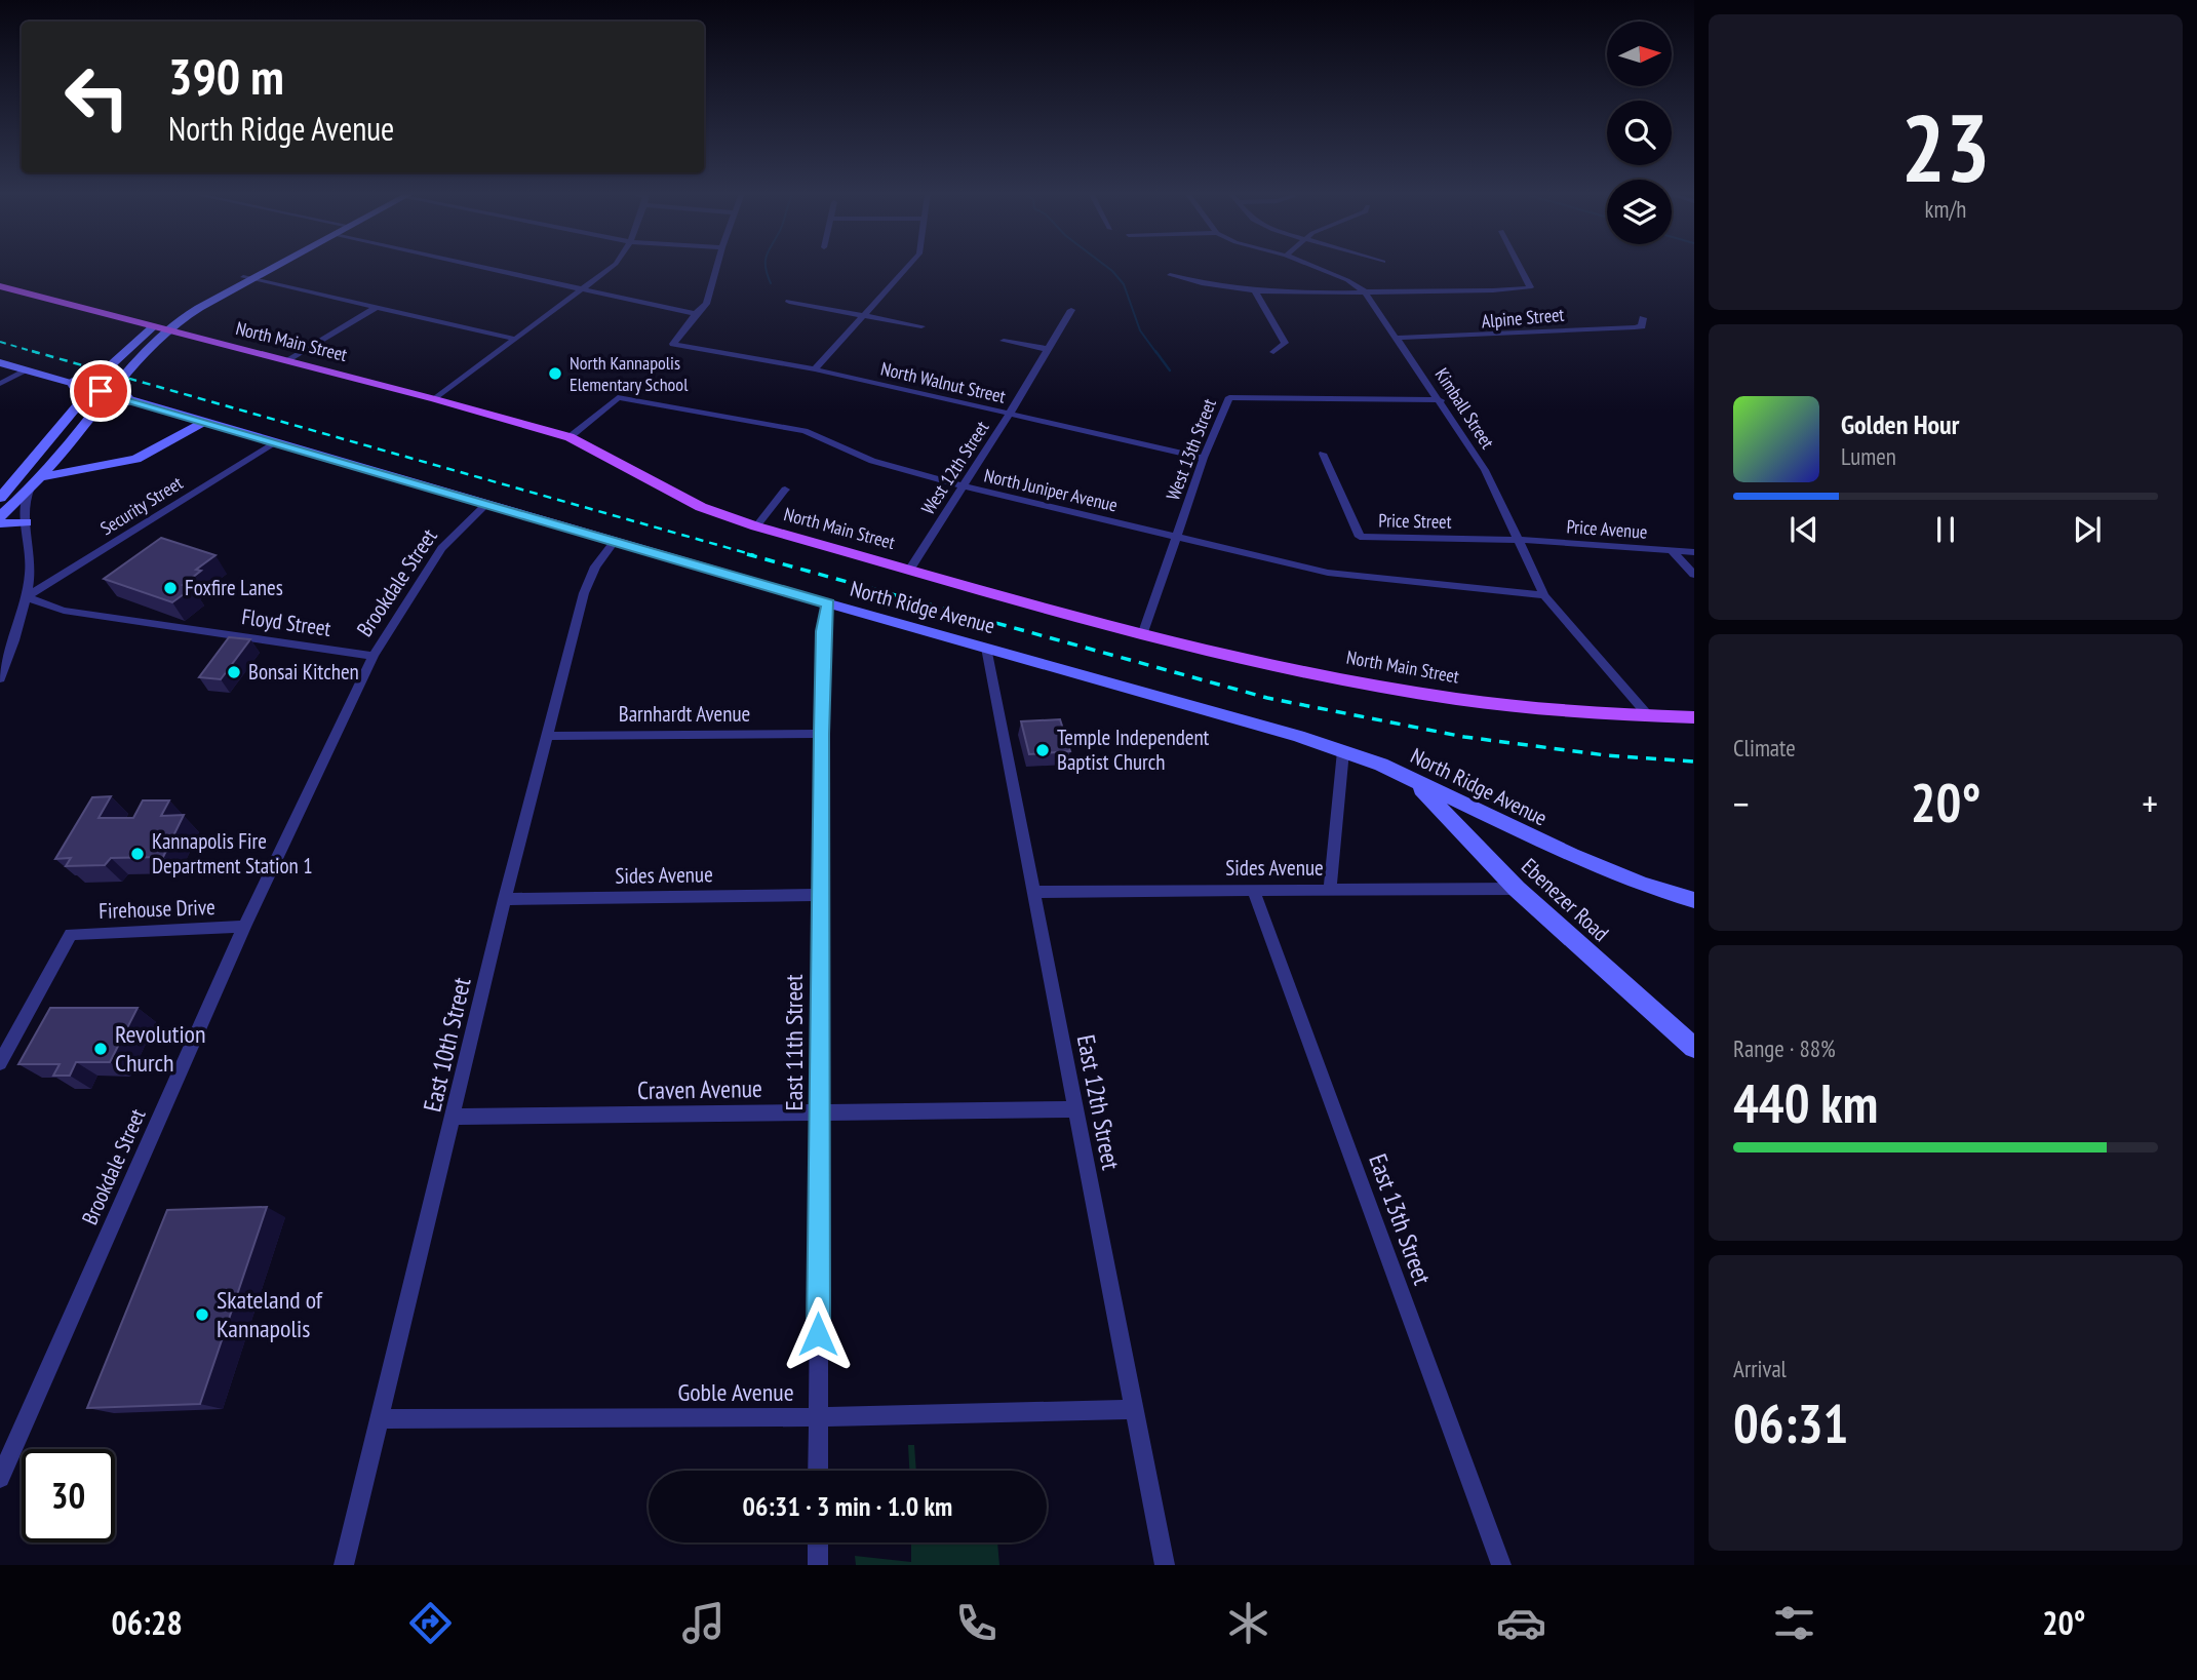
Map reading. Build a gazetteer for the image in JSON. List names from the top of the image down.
{
  "streets": {
    "main road": ["North Main Street"],
    "street": [
      "Alpine Street",
      "North Walnut Street",
      "Kimball Street",
      "West 13th Street",
      "West 12th Street",
      "North Juniper Avenue",
      "Security Street",
      "Price Street",
      "Price Avenue",
      "Brookdale Street",
      "North Ridge Avenue",
      "Floyd Street",
      "Barnhardt Avenue",
      "Sides Avenue",
      "Ebenezer Road",
      "Firehouse Drive",
      "East 11th Street",
      "East 10th Street",
      "Craven Avenue",
      "East 12th Street",
      "East 13th Street",
      "Goble Avenue"
    ]
  },
  "crossings": [
    ["Alpine Street", "Kimball Street"],
    ["North Main Street", "Kimball Street"],
    ["North Main Street", "West 13th Street"],
    ["North Main Street", "West 12th Street"],
    ["North Main Street", "North Juniper Avenue"],
    ["North Walnut Street", "West 13th Street"],
    ["North Walnut Street", "West 12th Street"],
    ["Kimball Street", "West 13th Street"],
    ["Kimball Street", "North Juniper Avenue"],
    ["Kimball Street", "Price Street"],
    ["Kimball Street", "Price Avenue"],
    ["West 13th Street", "North Juniper Avenue"],
    ["West 12th Street", "North Juniper Avenue"],
    ["Security Street", "North Ridge Avenue"],
    ["Security Street", "Floyd Street"],
    ["Price Street", "Price Avenue"],
    ["Brookdale Street", "North Ridge Avenue"],
    ["Brookdale Street", "Floyd Street"],
    ["Brookdale Street", "Firehouse Drive"],
    ["North Ridge Avenue", "Ebenezer Road"],
    ["North Ridge Avenue", "East 11th Street"],
    ["North Ridge Avenue", "East 10th Street"],
    ["North Ridge Avenue", "East 12th Street"],
    ["Barnhardt Avenue", "East 11th Street"],
    ["Barnhardt Avenue", "East 10th Street"],
    ["Sides Avenue", "Ebenezer Road"],
    ["Sides Avenue", "East 11th Street"],
    ["Sides Avenue", "East 10th Street"],
    ["Sides Avenue", "East 12th Street"],
    ["Sides Avenue", "East 13th Street"],
    ["East 11th Street", "Craven Avenue"],
    ["East 11th Street", "Goble Avenue"],
    ["East 10th Street", "Craven Avenue"],
    ["East 10th Street", "Goble Avenue"],
    ["Craven Avenue", "East 12th Street"],
    ["East 12th Street", "Goble Avenue"]
  ],
  "places": [
    "North Kannapolis Elementary School",
    "Foxfire Lanes",
    "Bonsai Kitchen",
    "Temple Independent Baptist Church",
    "Kannapolis Fire Department Station 1",
    "Revolution Church",
    "Skateland of Kannapolis"
  ],
  "north": "right",
  "page": {
    "tile": [
      ["23", "km/h"],
      "Climate",
      ["Range · 88%", "440 km"],
      ["Arrival", "06:31"]
    ],
    "turn": ["390 m", "North Ridge Avenue"],
    "song": ["Golden Hour", "Lumen"],
    "heat": ["−", "20°", "+"],
    "limit": "30",
    "trip": "06:31 · 3 min · 1.0 km",
    "tabs": ["06:28", "20°"]
  }
}
